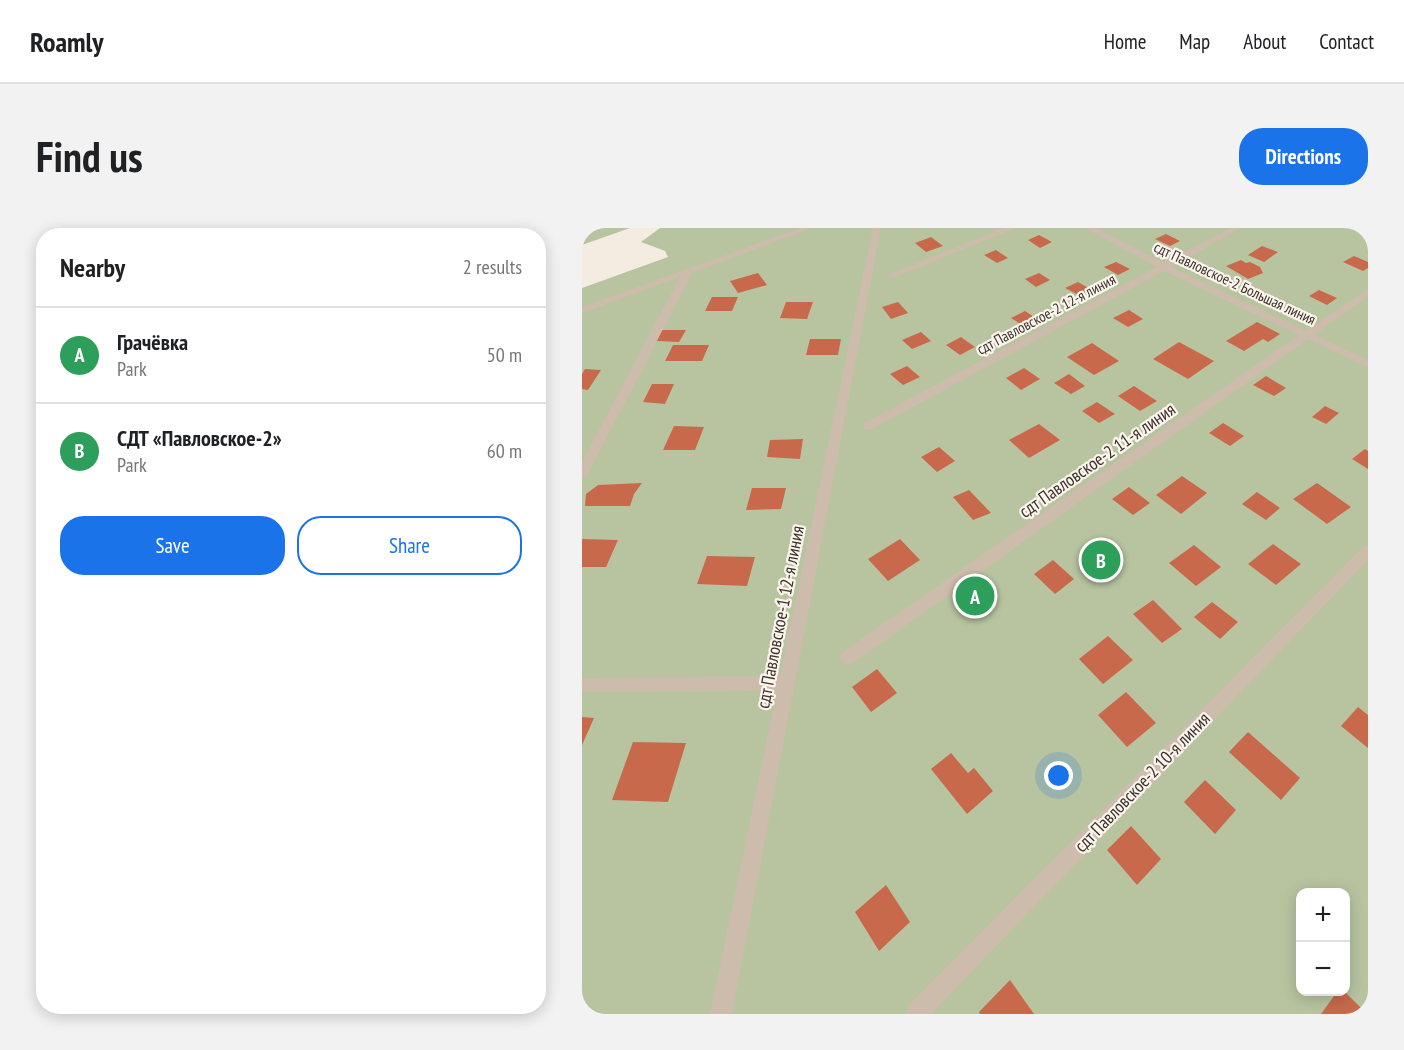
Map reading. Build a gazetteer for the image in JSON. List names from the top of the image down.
{
  "streets": {
    "street": [
      "сдт Павловское-2 Большая линия",
      "сдт Павловское-2 12-я линия",
      "сдт Павловское-2 11-я линия",
      "сдт Павловское-1 12-я линия",
      "сдт Павловское-2 10-я линия"
    ]
  },
  "crossings": [
    ["сдт Павловское-2 Большая линия", "сдт Павловское-2 12-я линия"],
    ["сдт Павловское-2 Большая линия", "сдт Павловское-2 11-я линия"]
  ],
  "page": {
    "header": "Roamly",
    "nav": [
      "Home",
      "Map",
      "About",
      "Contact"
    ],
    "buttons": [
      "Directions",
      ["Save", "Share"]
    ],
    "title": "Find us",
    "heading": ["Nearby", "2 results"],
    "list": [
      {
        "mark": "A",
        "name": "Грачёвка",
        "note": "Park",
        "value": "50 m"
      },
      {
        "mark": "B",
        "name": "СДТ «Павловское-2»",
        "note": "Park",
        "value": "60 m"
      }
    ],
    "pins": ["B", "A"],
    "map_buttons": ["+", "−"]
  }
}
